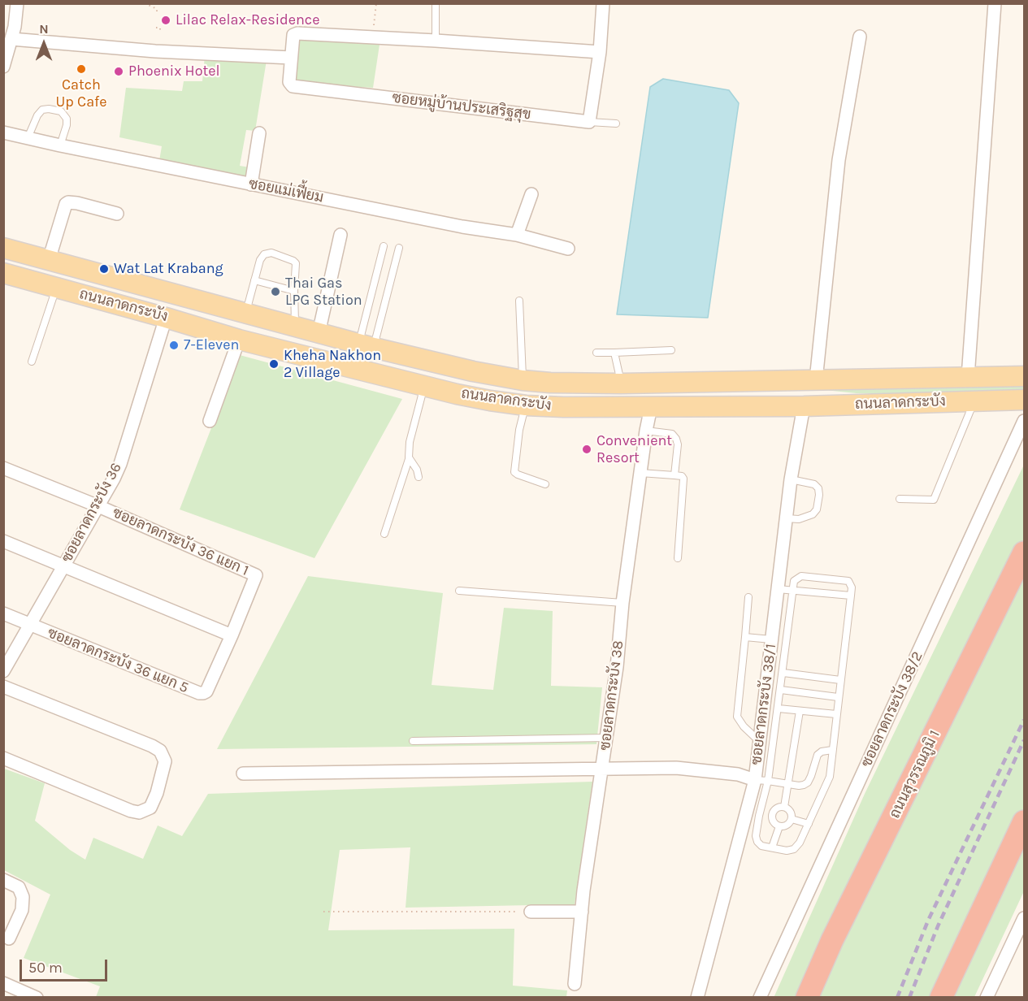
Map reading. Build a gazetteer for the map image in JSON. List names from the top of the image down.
{
  "streets": {
    "highway": ["ถนนสุวรรณภูมิ 1"],
    "main road": ["ถนนลาดกระบัง"],
    "street": [
      "ซอยหมู่บ้านประเสริฐสุข",
      "ซอยแม่เฟี้ยม",
      "ซอยลาดกระบัง 36",
      "ซอยลาดกระบัง 36 แยก 1",
      "ซอยลาดกระบัง 36 แยก 5",
      "ซอยลาดกระบัง 38",
      "ซอยลาดกระบัง 38/1",
      "ซอยลาดกระบัง 38/2"
    ]
  },
  "crossings": [
    ["ถนนลาดกระบัง", "ซอยลาดกระบัง 36"],
    ["ถนนลาดกระบัง", "ซอยลาดกระบัง 38"],
    ["ถนนลาดกระบัง", "ซอยลาดกระบัง 38/1"],
    ["ซอยลาดกระบัง 36", "ซอยลาดกระบัง 36 แยก 1"],
    ["ซอยลาดกระบัง 36", "ซอยลาดกระบัง 36 แยก 5"],
    ["ซอยลาดกระบัง 36 แยก 1", "ซอยลาดกระบัง 36 แยก 5"]
  ],
  "places": [
    "Lilac Relax-Residence",
    "Catch Up Cafe",
    "Phoenix Hotel",
    "Wat Lat Krabang",
    "Thai Gas LPG Station",
    "7-Eleven",
    "Kheha Nakhon 2 Village",
    "Convenient Resort"
  ],
  "scale_bar": "50 m",
  "north": "top"
}
